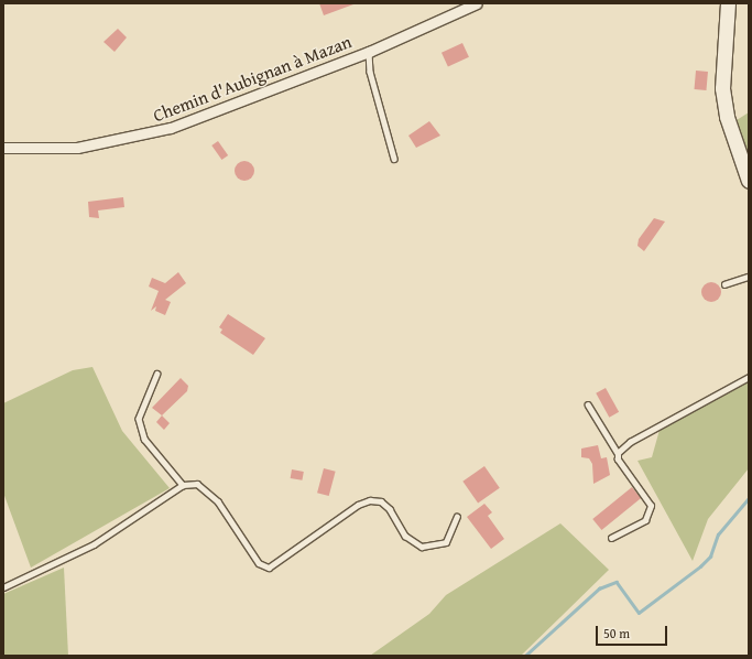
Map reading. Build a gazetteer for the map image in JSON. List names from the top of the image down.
{
  "streets": {
    "street": ["Chemin d'Aubignan à Mazan"]
  },
  "scale_bar": "50 m"
}
